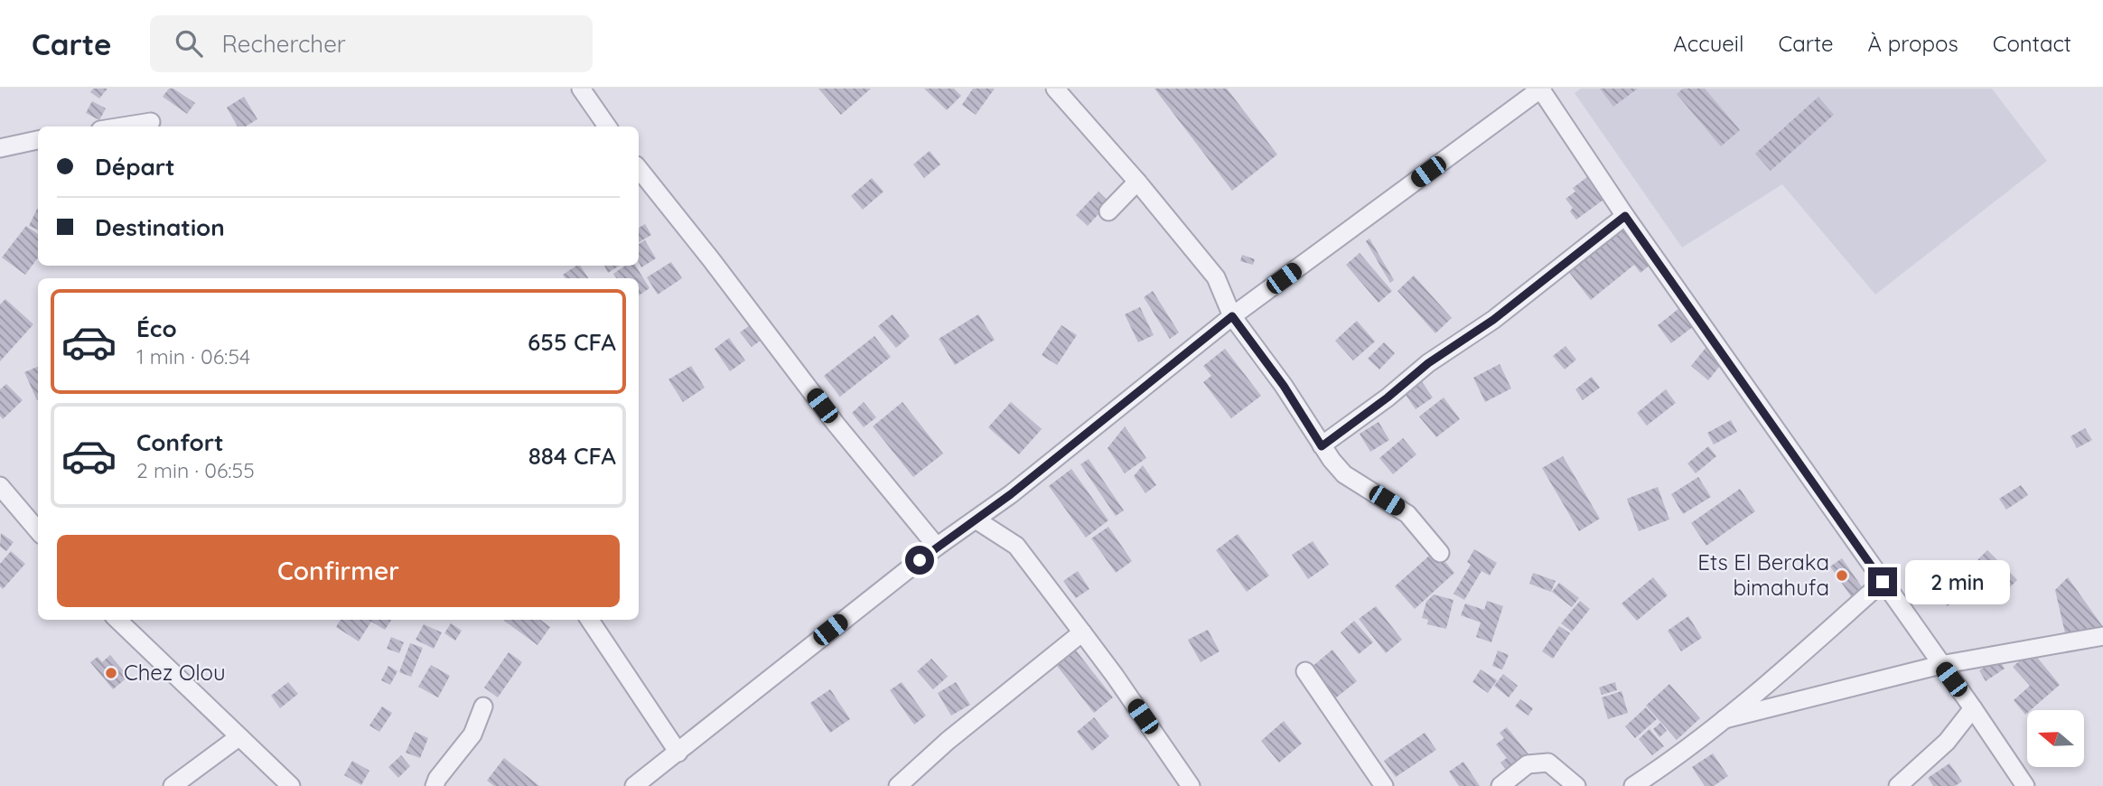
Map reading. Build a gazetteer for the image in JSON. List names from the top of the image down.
{
  "places": ["Ets El Beraka bimahufa", "Chez Olou"],
  "north": "left",
  "page": {
    "header": "Carte",
    "search": "Rechercher",
    "nav": [
      "Accueil",
      "Carte",
      "À propos",
      "Contact"
    ],
    "banner": ["Départ", "Destination"],
    "list": [
      {
        "name": "Éco",
        "note": "1 min · 06:54",
        "value": "655 CFA"
      },
      {
        "name": "Confort",
        "note": "2 min · 06:55",
        "value": "884 CFA"
      }
    ],
    "buttons": "Confirmer",
    "bubble": "2 min"
  }
}
